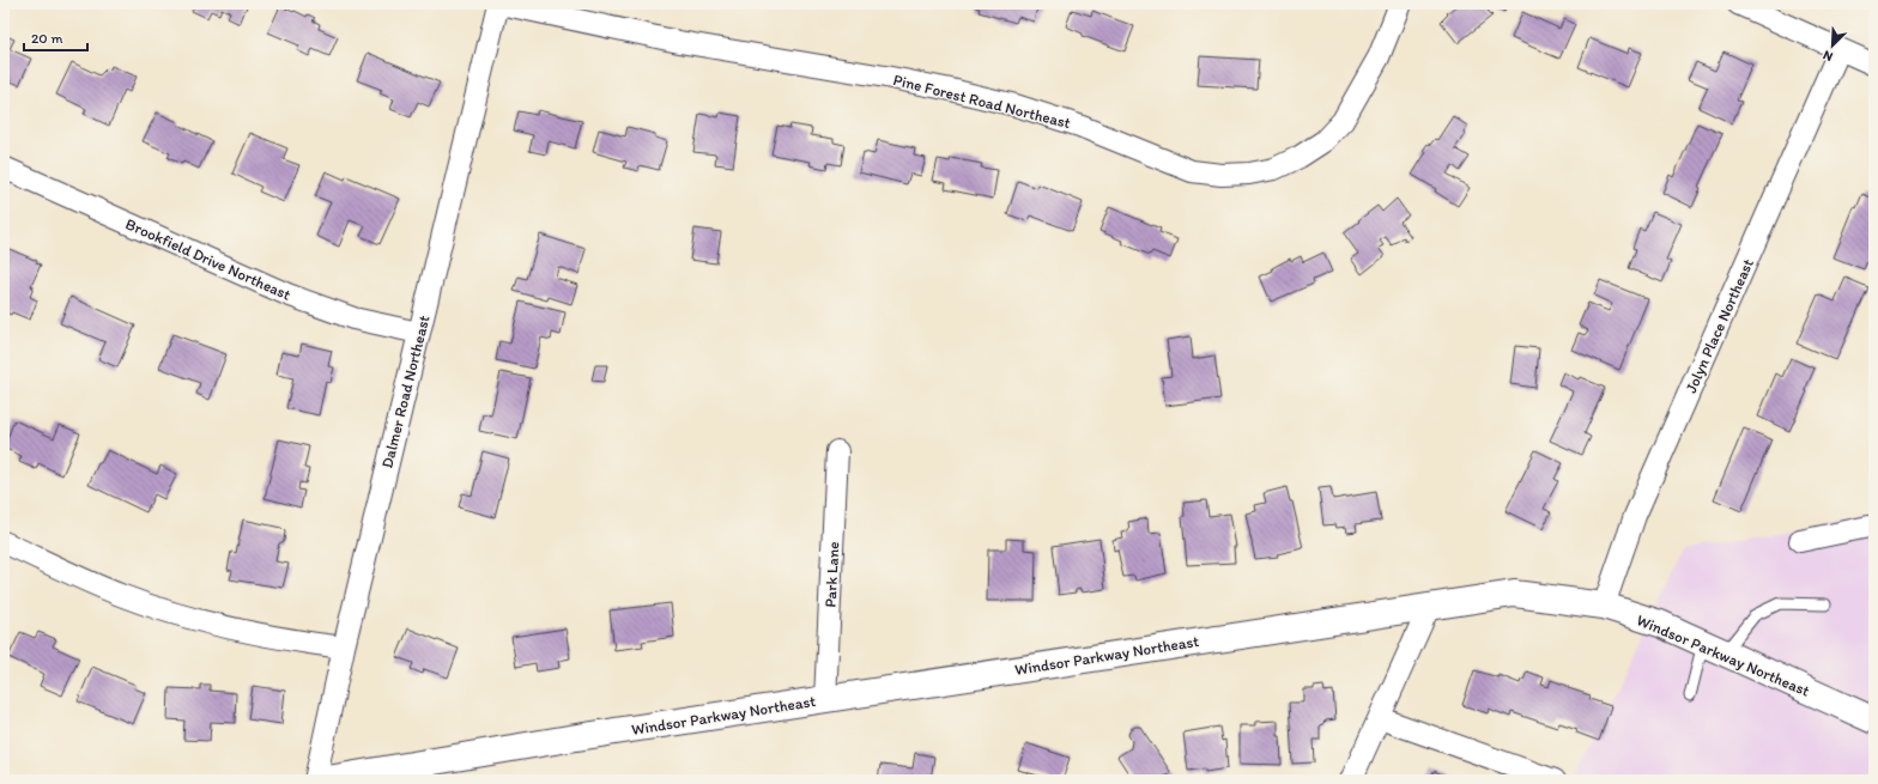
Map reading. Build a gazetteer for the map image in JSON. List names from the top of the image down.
{
  "streets": {
    "street": [
      "Pine Forest Road Northeast",
      "Brookfield Drive Northeast",
      "Jolyn Place Northeast",
      "Dalmer Road Northeast",
      "Park Lane",
      "Windsor Parkway Northeast"
    ]
  },
  "crossings": [
    ["Pine Forest Road Northeast", "Dalmer Road Northeast"],
    ["Brookfield Drive Northeast", "Dalmer Road Northeast"],
    ["Jolyn Place Northeast", "Windsor Parkway Northeast"],
    ["Park Lane", "Windsor Parkway Northeast"]
  ],
  "scale_bar": "20 m",
  "north": "bottom left"
}
